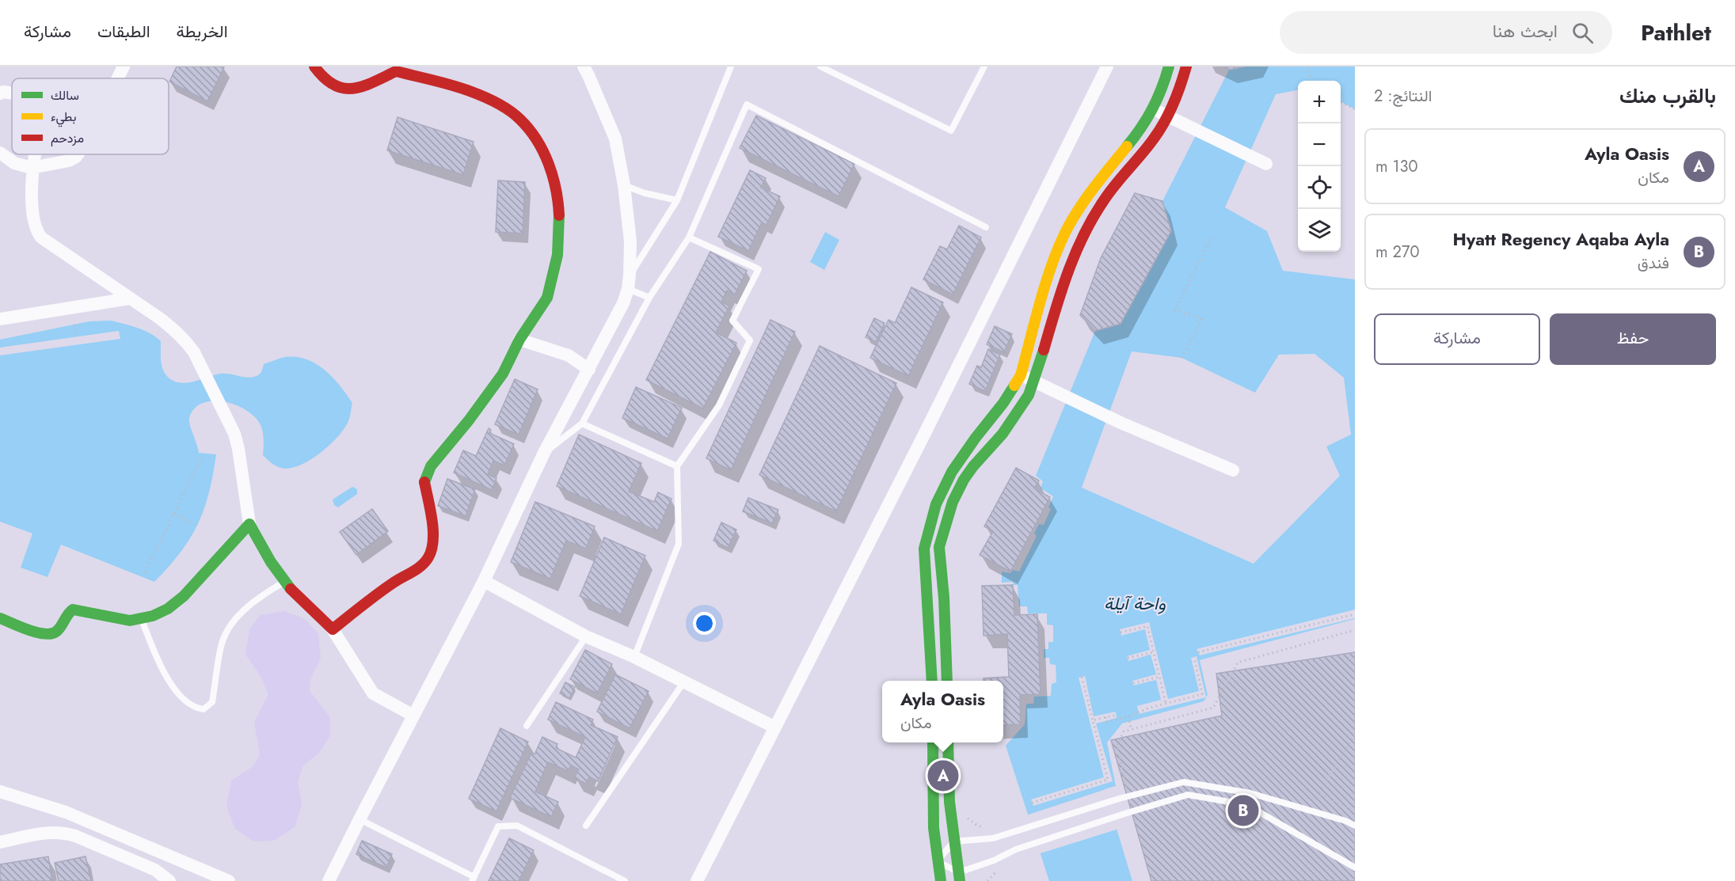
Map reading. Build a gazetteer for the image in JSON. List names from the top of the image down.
{
  "water": ["واحة آيلة"],
  "legend": ["سالك", "بطيء", "مزدحم"],
  "page": {
    "header": "Pathlet",
    "search": "ابحث هنا",
    "nav": ["الخريطة", "الطبقات", "مشاركة"],
    "heading": ["بالقرب منك", "النتائج: 2"],
    "map_buttons": ["+", "−"],
    "list": [
      {
        "mark": "A",
        "name": "Ayla Oasis",
        "note": "مكان",
        "value": "130 m"
      },
      {
        "mark": "B",
        "name": "Hyatt Regency Aqaba Ayla",
        "note": "فندق",
        "value": "270 m"
      }
    ],
    "buttons": ["حفظ", "مشاركة"],
    "popup": ["Ayla Oasis", "مكان"],
    "pins": ["A", "B"]
  }
}
